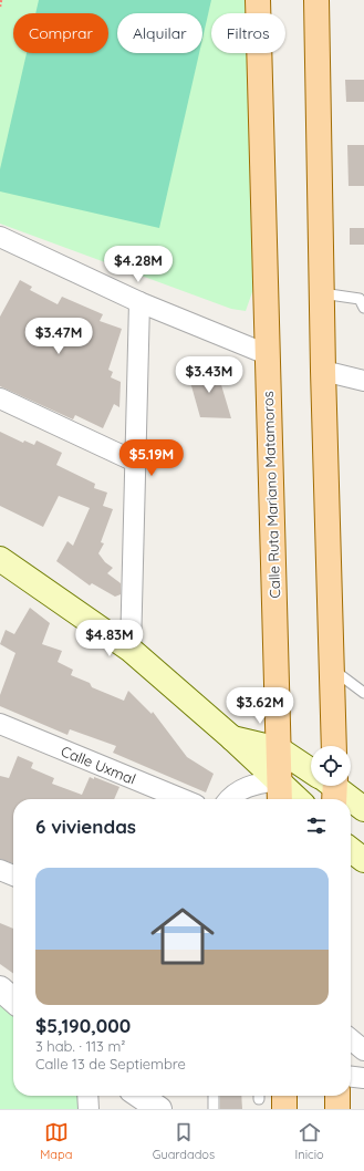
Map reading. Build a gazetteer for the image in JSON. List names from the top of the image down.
{
  "streets": {
    "main road": ["Calle Ruta Mariano Matamoros"],
    "street": ["Calle Uxmal"]
  },
  "page": {
    "chip": ["Comprar", "Alquilar", "Filtros"],
    "price": [
      "$4.28M",
      "$3.47M",
      "$3.43M",
      "$5.19M",
      "$4.83M",
      "$3.62M"
    ],
    "heading": "6 viviendas",
    "list": [
      {
        "name": "$5,190,000",
        "note": "3 hab. · 113 m² · Calle 13 de Septiembre"
      }
    ],
    "tabs": ["Mapa", "Guardados", "Inicio"]
  }
}
